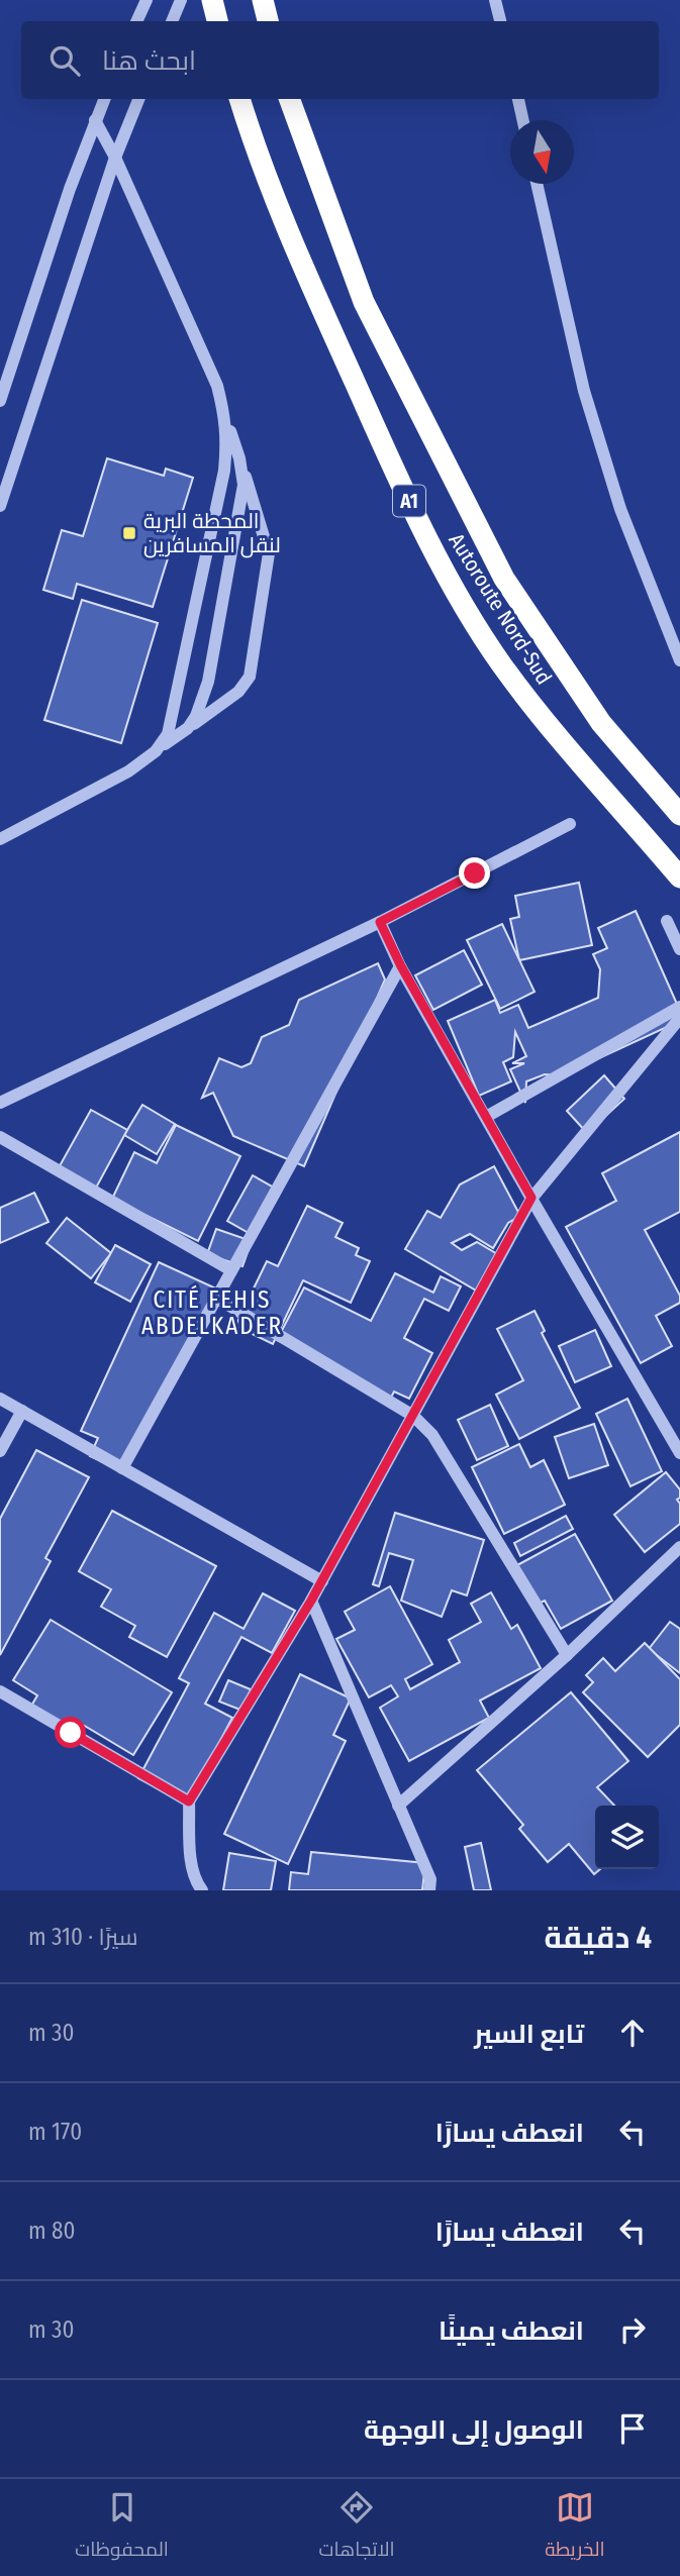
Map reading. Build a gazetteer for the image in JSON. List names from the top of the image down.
{
  "streets": {
    "highway": ["A1", "Autoroute Nord-Sud"]
  },
  "districts": ["CITÉ FEHIS ABDELKADER"],
  "places": {
    "transit": ["المحطة البرية لنقل المسافرين"]
  },
  "north": "bottom",
  "page": {
    "search": "ابحث هنا",
    "heading": ["4 دقيقة", "سيرًا · 310 m"],
    "list": [
      ["تابع السير", "30 m"],
      ["انعطف يسارًا", "170 m"],
      ["انعطف يسارًا", "80 m"],
      ["انعطف يمينًا", "30 m"],
      "الوصول إلى الوجهة"
    ],
    "nav": ["الخريطة", "الاتجاهات", "المحفوظات"]
  }
}
